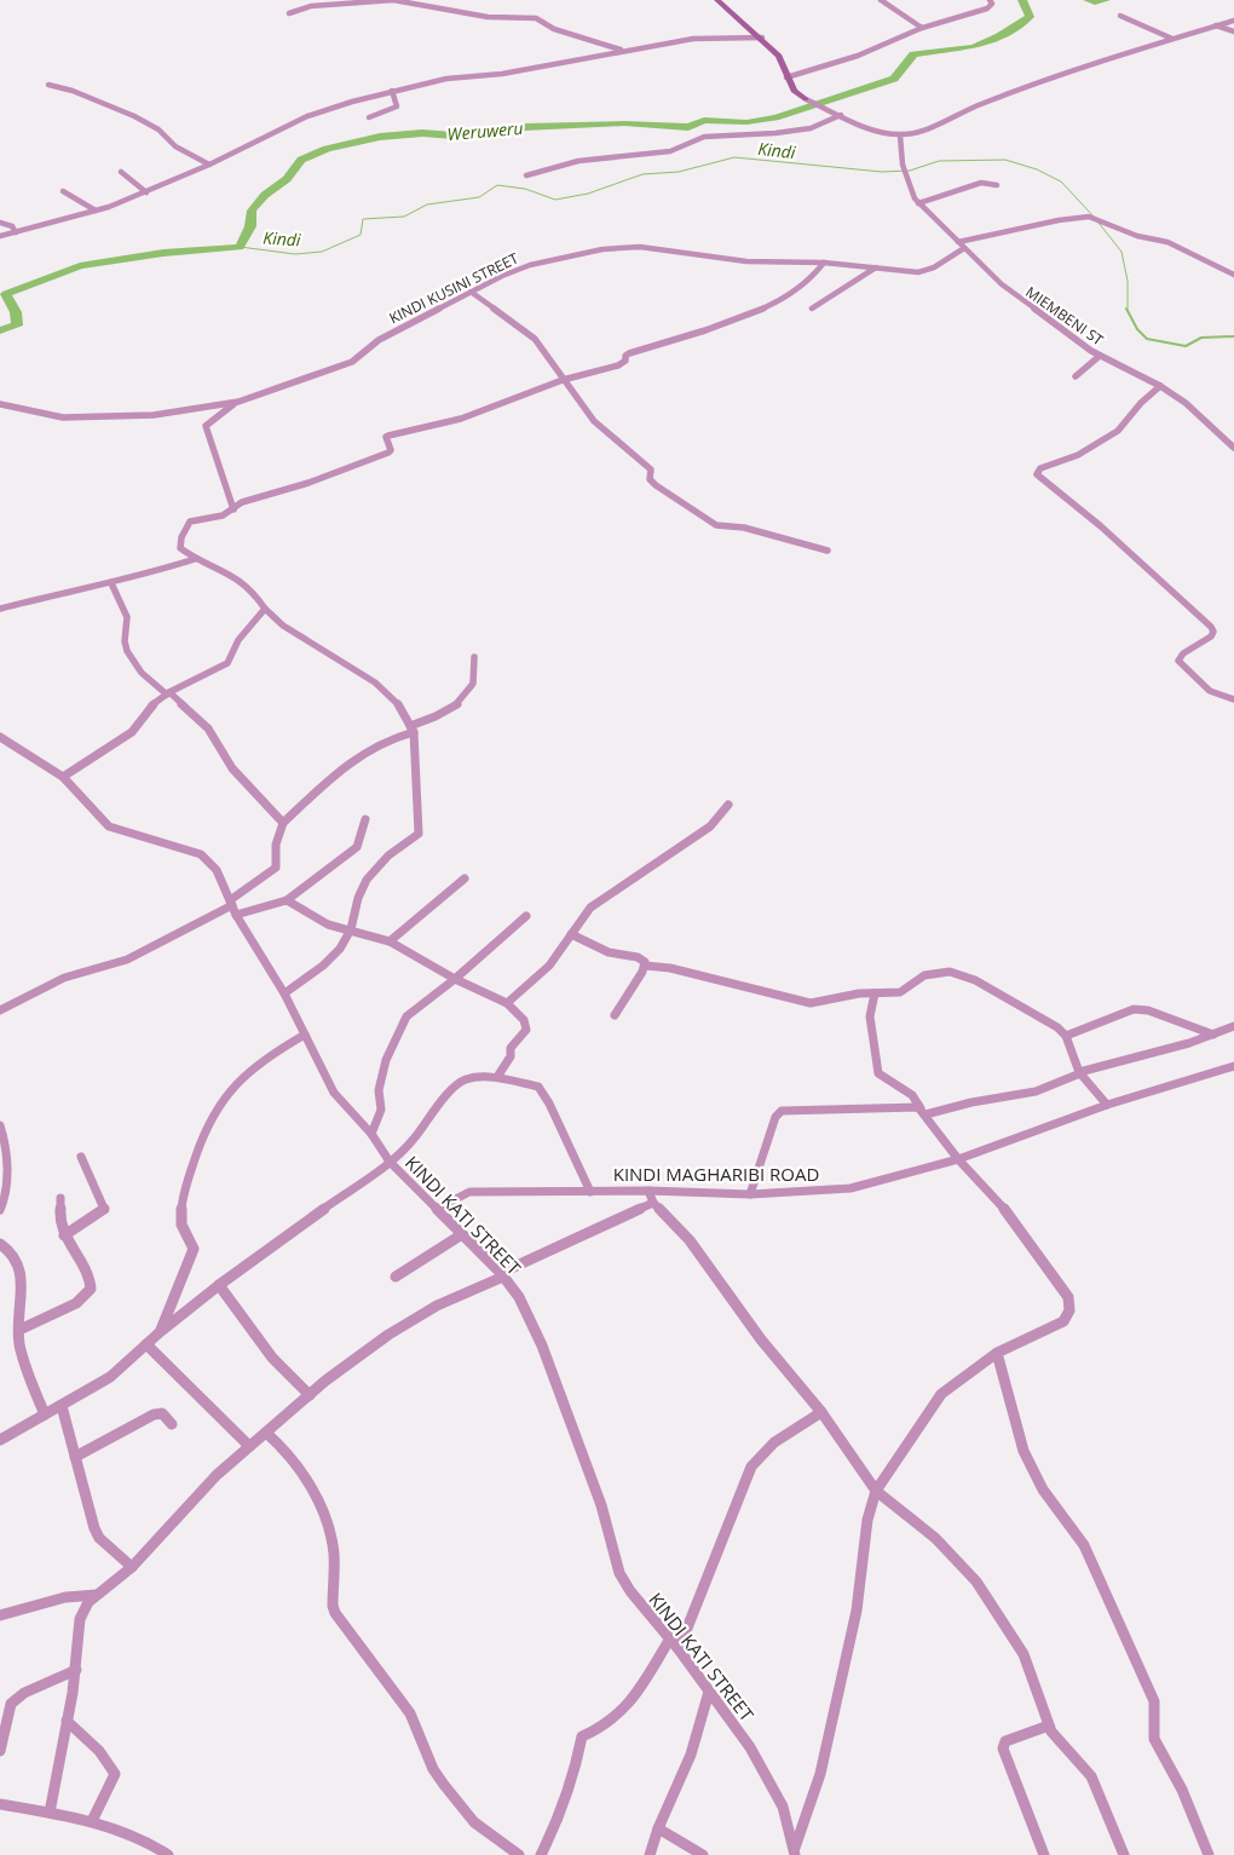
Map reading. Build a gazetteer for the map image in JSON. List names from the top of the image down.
{
  "streets": {
    "street": [
      "KINDI KUSINI STREET",
      "MIEMBENI ST",
      "KINDI MAGHARIBI ROAD",
      "KINDI KATI STREET"
    ]
  },
  "crossings": [
    ["KINDI KUSINI STREET", "MIEMBENI ST"],
    ["KINDI MAGHARIBI ROAD", "KINDI KATI STREET"]
  ],
  "water": ["Weruweru", "Kindi"]
}
